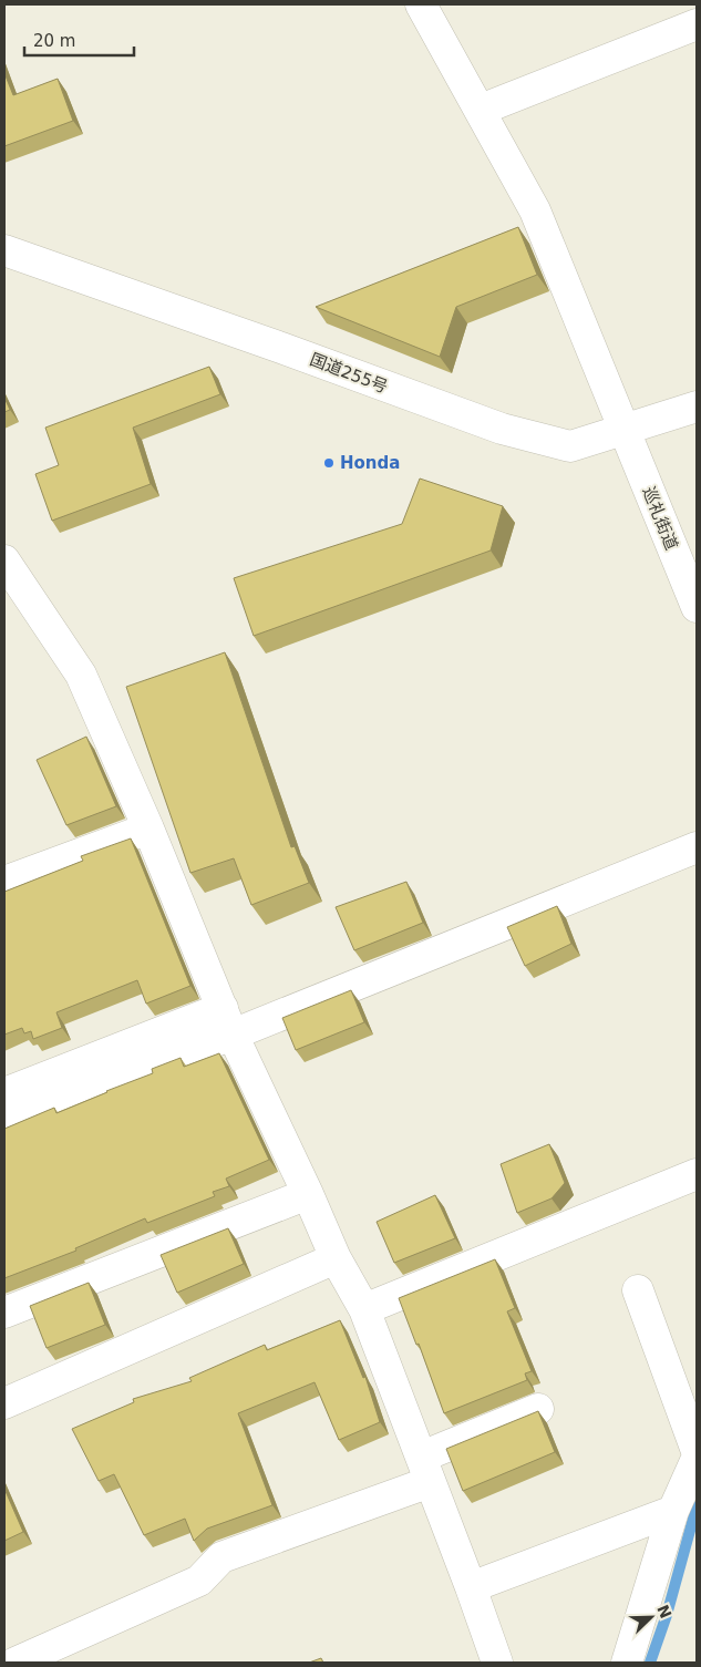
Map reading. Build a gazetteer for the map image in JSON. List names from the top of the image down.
{
  "streets": {
    "main road": ["国道255号", "巡礼街道"]
  },
  "crossings": [
    ["国道255号", "巡礼街道"]
  ],
  "places": ["Honda"],
  "scale_bar": "20 m",
  "north": "top right"
}
